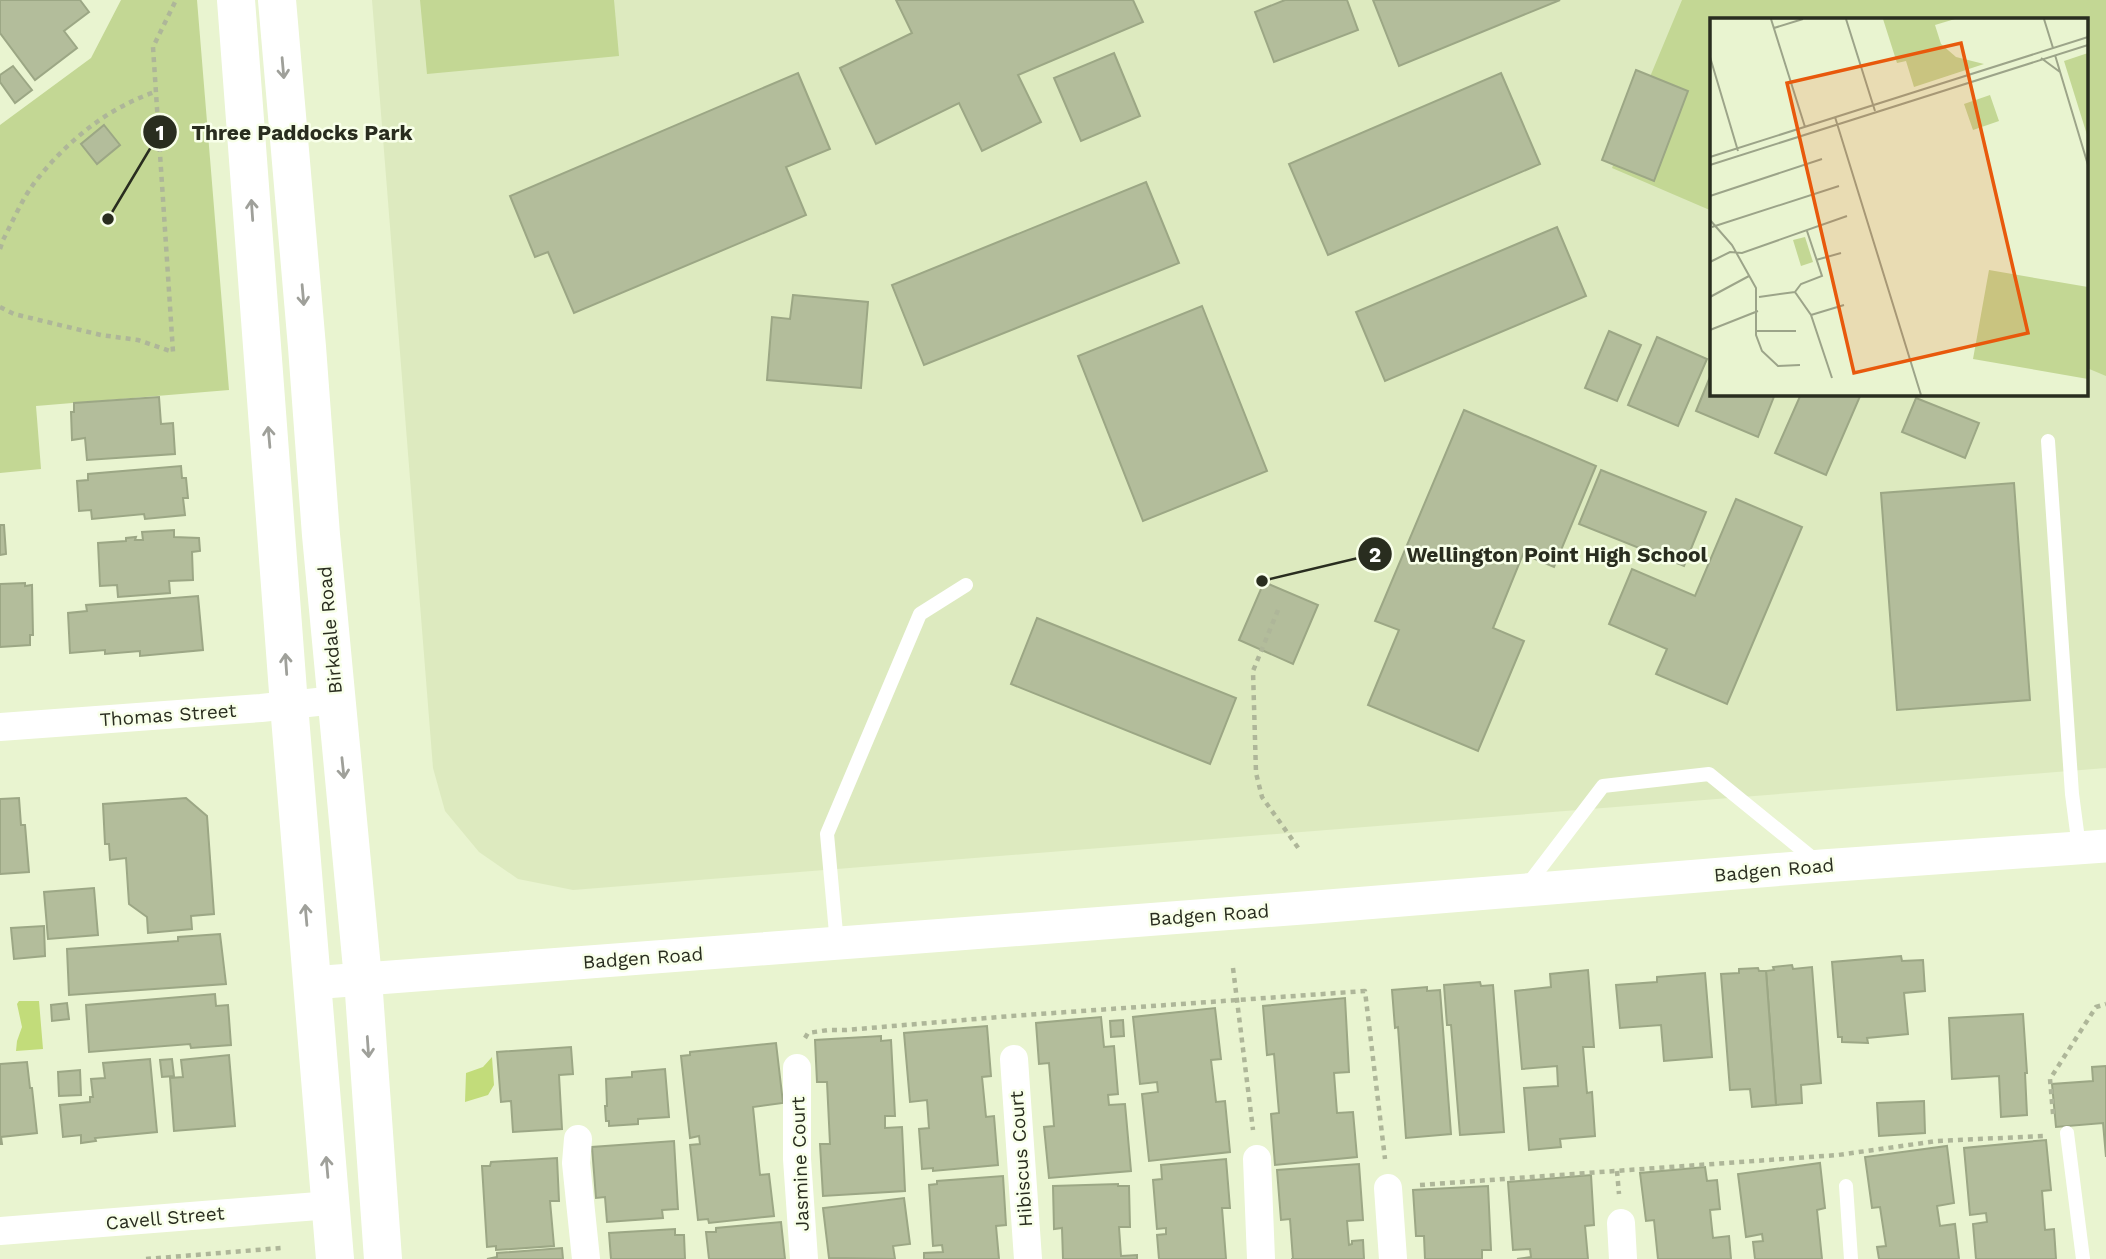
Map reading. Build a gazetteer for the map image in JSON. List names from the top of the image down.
{
  "streets": {
    "main road": ["Birkdale Road"],
    "street": [
      "Thomas Street",
      "Badgen Road",
      "Hibiscus Court",
      "Jasmine Court",
      "Cavell Street"
    ]
  },
  "crossings": [
    ["Birkdale Road", "Thomas Street"],
    ["Birkdale Road", "Badgen Road"]
  ],
  "places": ["Three Paddocks Park", "Wellington Point High School"]
}
